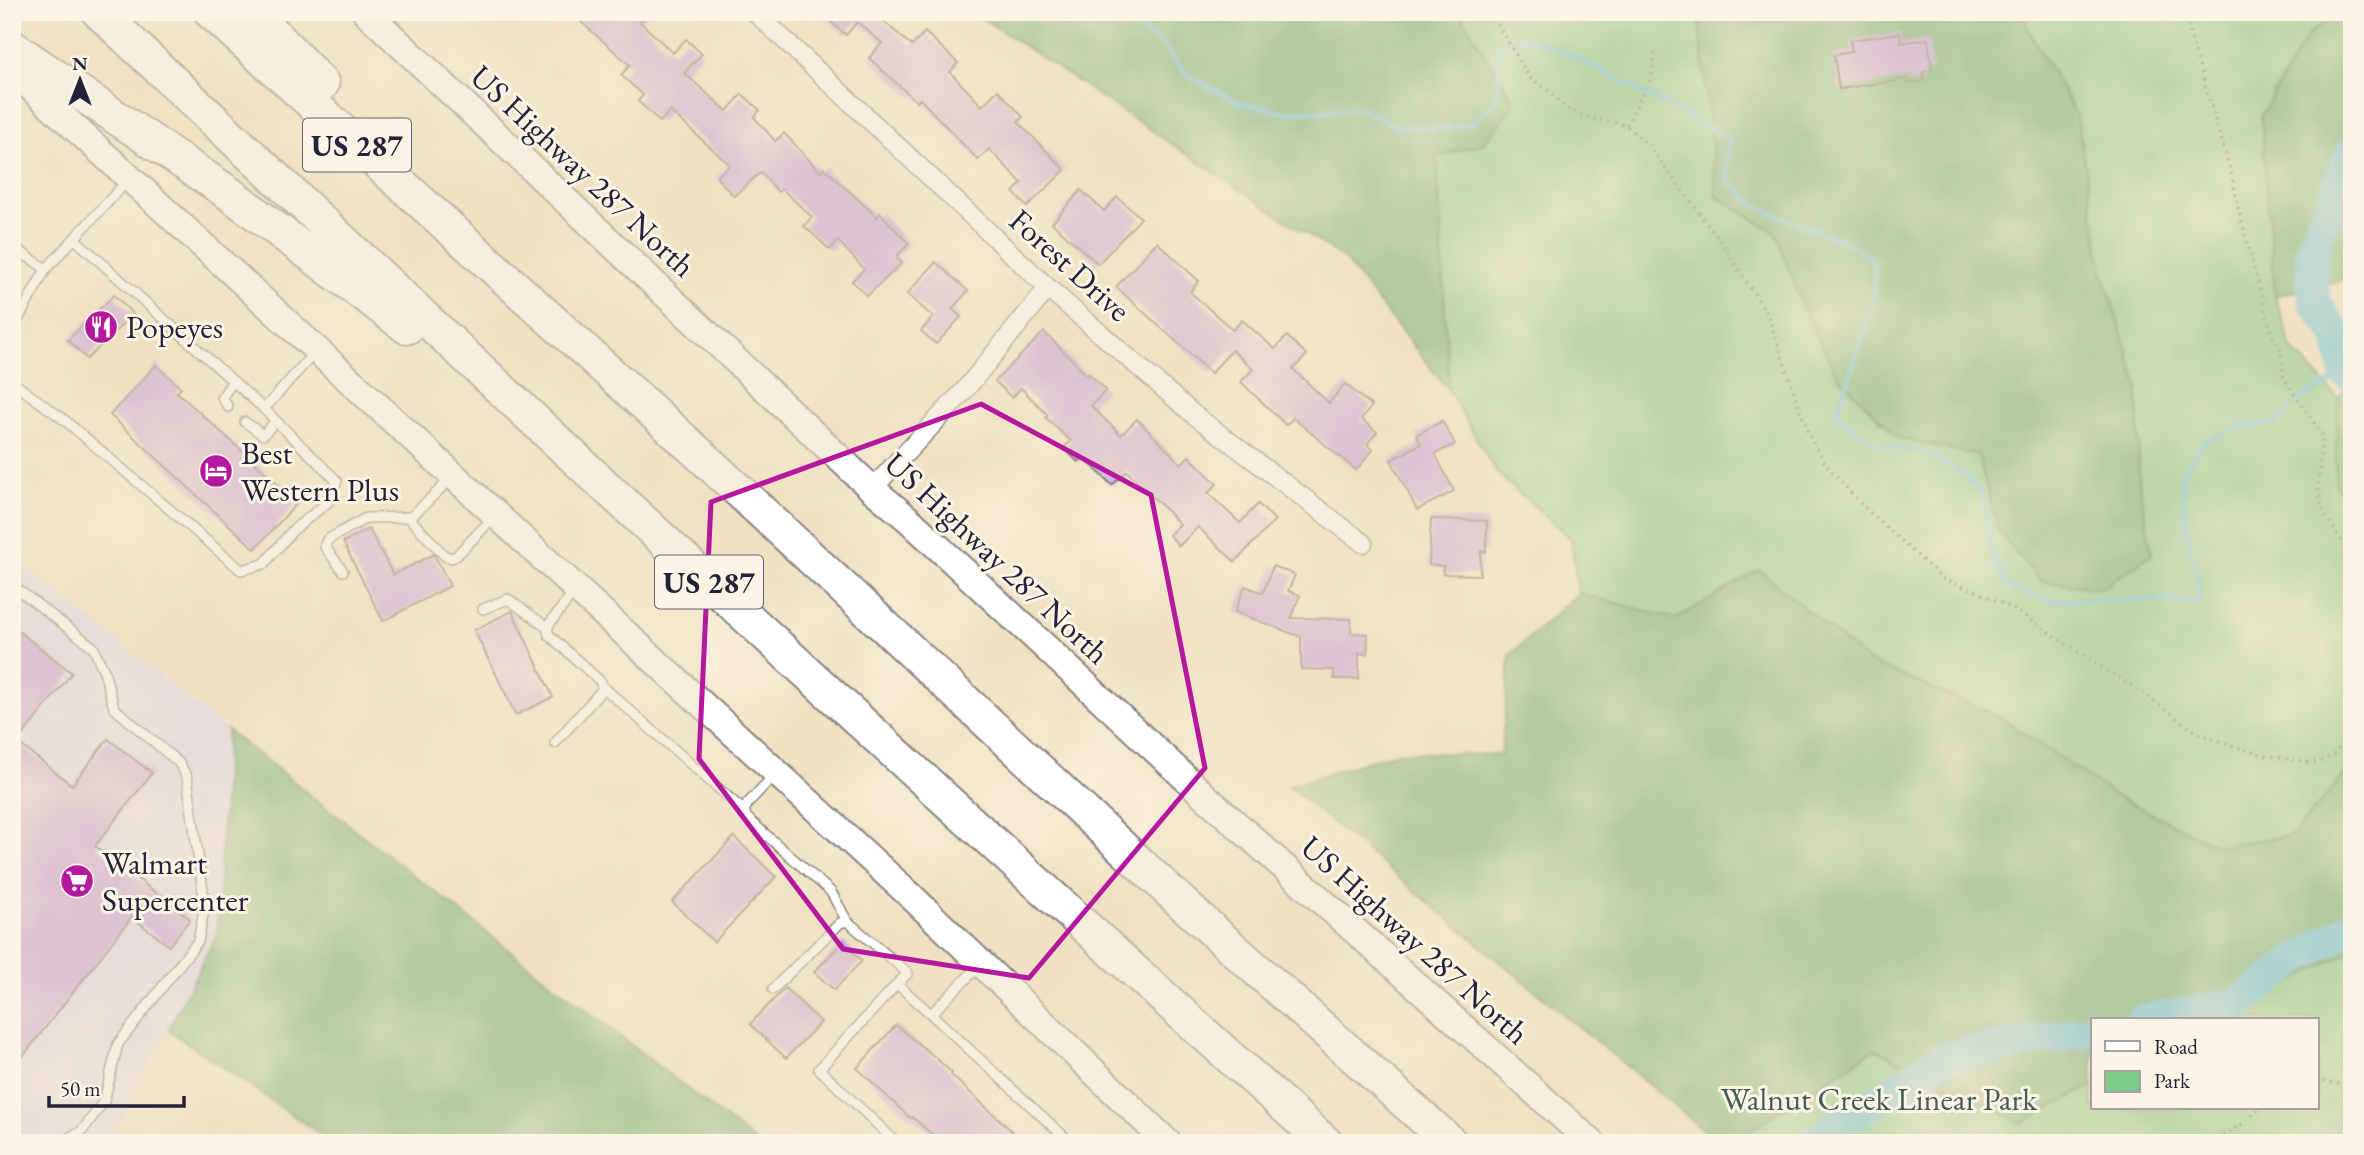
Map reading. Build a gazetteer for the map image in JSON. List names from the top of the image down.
{
  "streets": {
    "highway": ["US 287"],
    "main road": ["US Highway 287 North"],
    "street": ["Forest Drive"]
  },
  "parks": ["Walnut Creek Linear Park"],
  "places": {
    "restaurant": ["Popeyes"],
    "hotel": ["Best Western Plus"],
    "supermarket": ["Walmart Supercenter"]
  },
  "legend": ["Road", "Park"],
  "scale_bar": "50 m",
  "north": "top"
}
